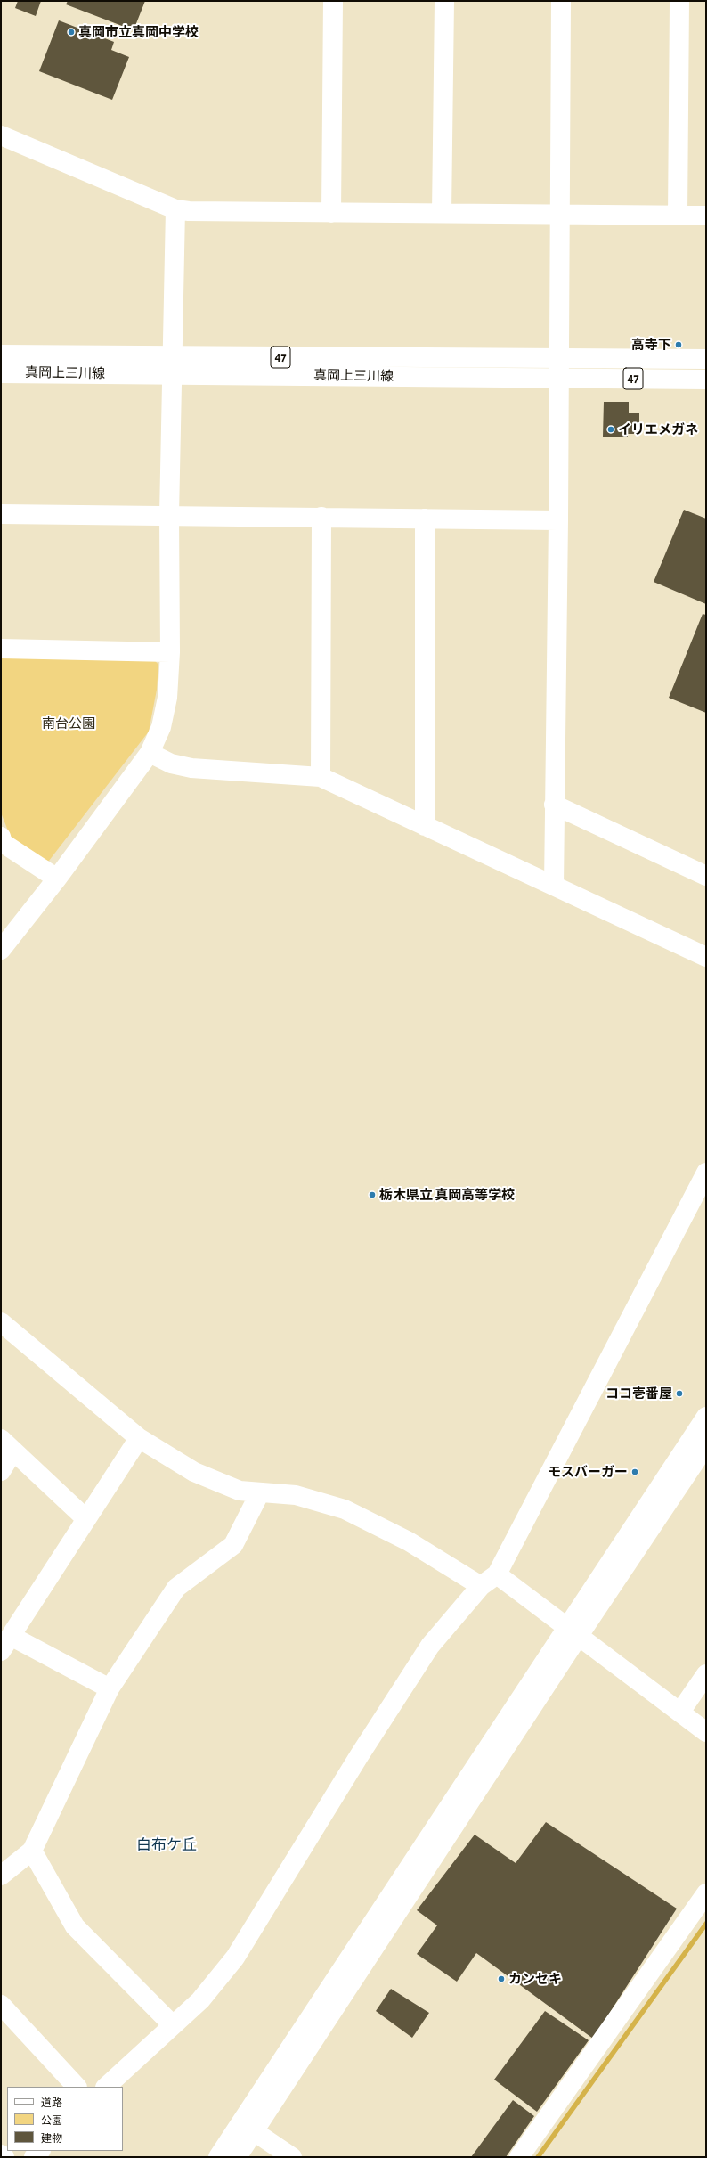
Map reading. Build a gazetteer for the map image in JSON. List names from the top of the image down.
{
  "streets": {
    "street": ["47", "真岡上三川線"]
  },
  "districts": ["白布ケ丘"],
  "parks": ["南台公園"],
  "places": [
    "真岡市立真岡中学校",
    "高寺下",
    "イリエメガネ",
    "栃木県立 真岡高等学校",
    "ココ壱番屋",
    "モスバーガー",
    "カンセキ"
  ],
  "legend": ["道路", "公園", "建物"]
}
